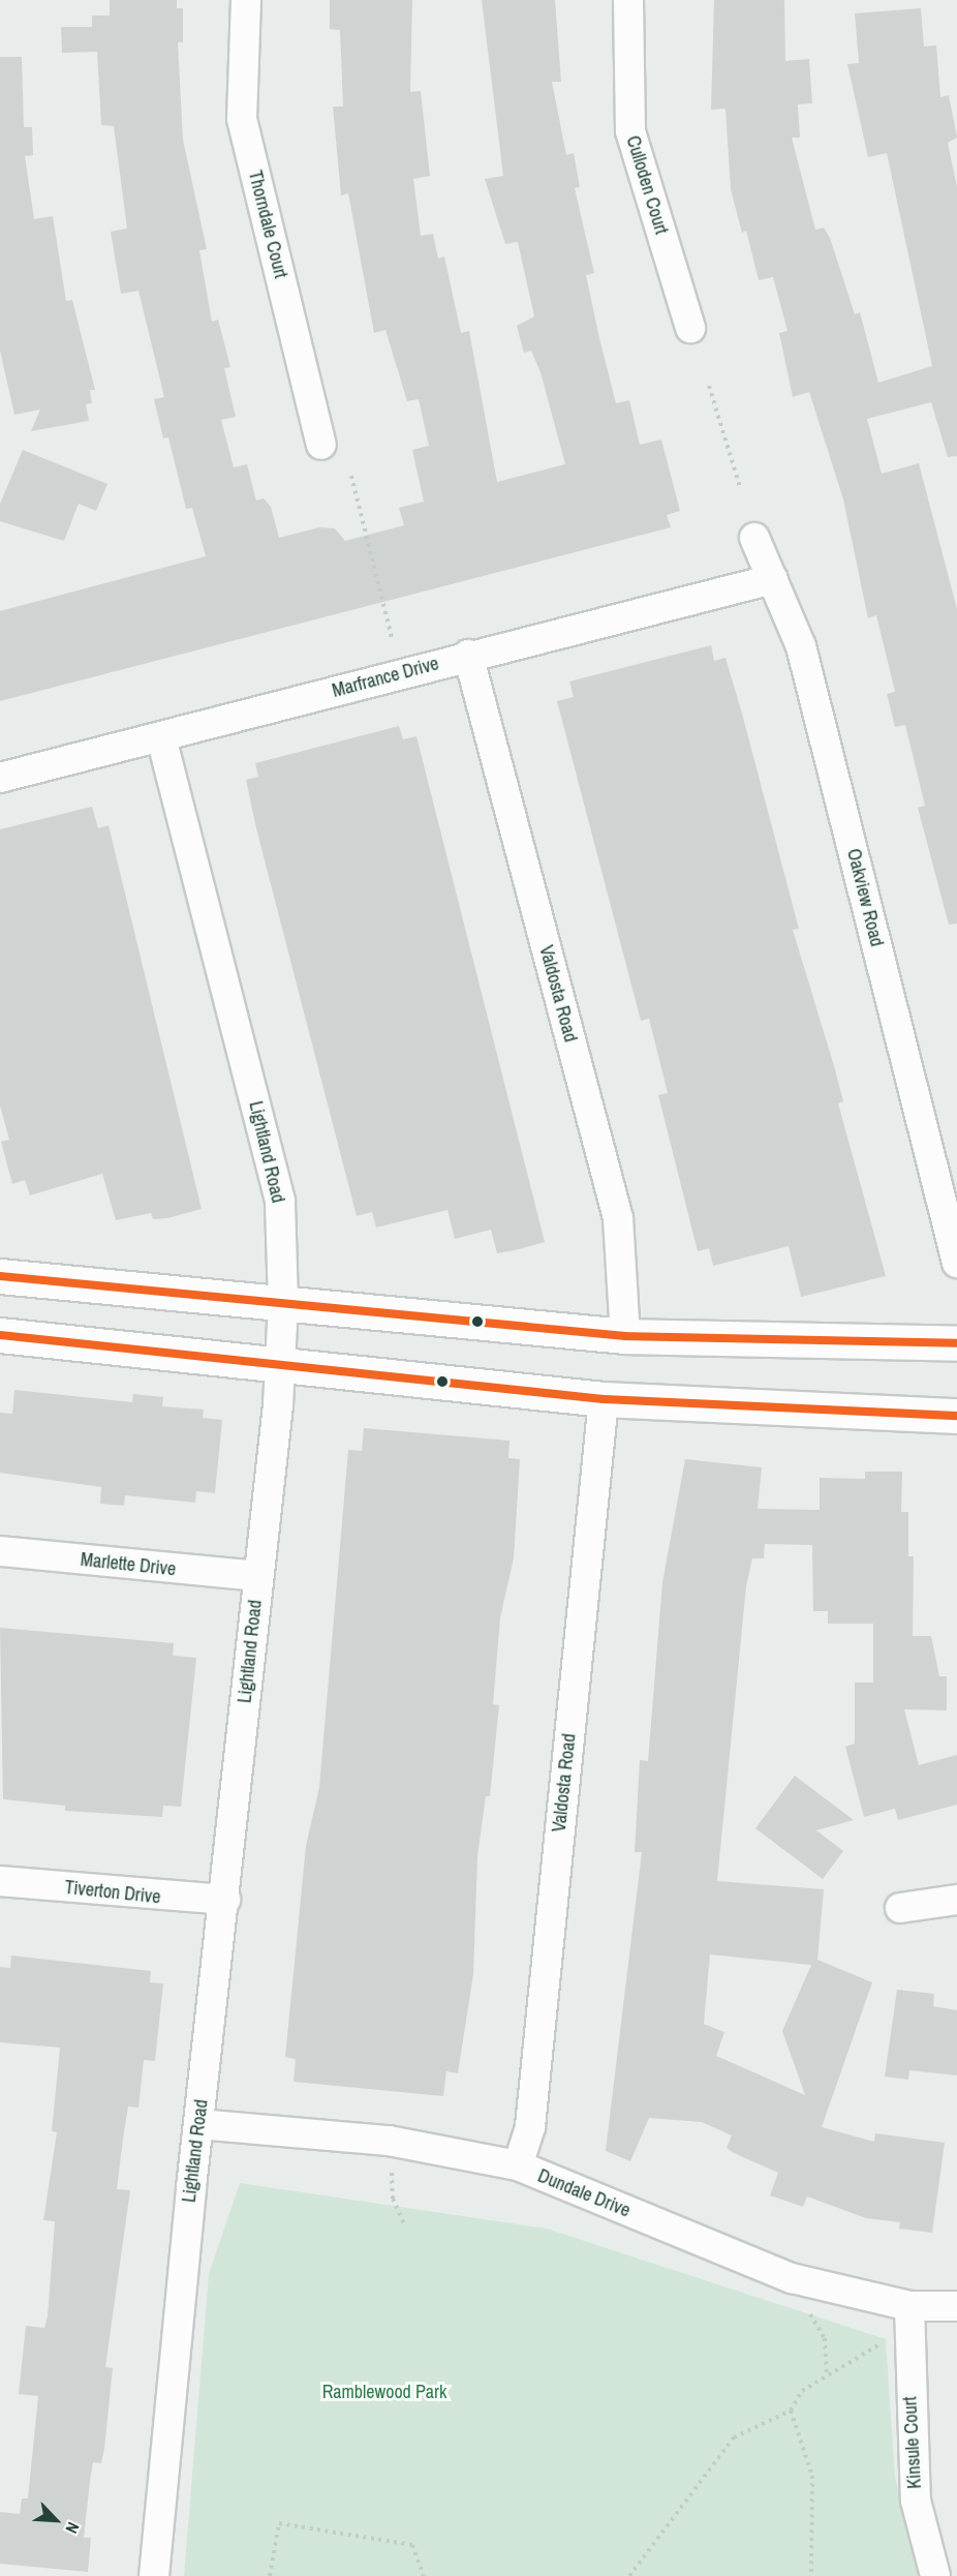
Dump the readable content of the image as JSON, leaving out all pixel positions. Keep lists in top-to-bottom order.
{
  "streets": {
    "street": [
      "Culloden Court",
      "Thorndale Court",
      "Marfrance Drive",
      "Oakview Road",
      "Valdosta Road",
      "Lightland Road",
      "Marlette Drive",
      "Tiverton Drive",
      "Dundale Drive",
      "Kinsule Court"
    ]
  },
  "crossings": [
    ["Marfrance Drive", "Oakview Road"],
    ["Marfrance Drive", "Valdosta Road"],
    ["Marfrance Drive", "Lightland Road"],
    ["Valdosta Road", "Dundale Drive"],
    ["Lightland Road", "Marlette Drive"],
    ["Lightland Road", "Tiverton Drive"],
    ["Lightland Road", "Dundale Drive"],
    ["Dundale Drive", "Kinsule Court"]
  ],
  "parks": ["Ramblewood Park"],
  "north": "bottom right"
}
